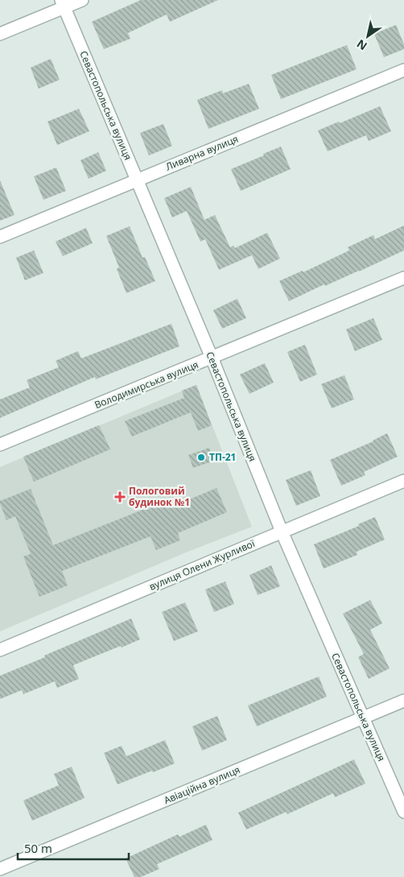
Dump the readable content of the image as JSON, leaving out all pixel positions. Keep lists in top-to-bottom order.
{
  "streets": {
    "street": [
      "Севастопольська вулиця",
      "Ливарна вулиця",
      "Володимирська вулиця",
      "вулиця Олени Журливої",
      "Авіаційна вулиця"
    ]
  },
  "crossings": [
    ["Севастопольська вулиця", "Ливарна вулиця"],
    ["Севастопольська вулиця", "Володимирська вулиця"],
    ["Севастопольська вулиця", "вулиця Олени Журливої"],
    ["Севастопольська вулиця", "Авіаційна вулиця"]
  ],
  "places": {
    "other": ["ТП-21"],
    "health": ["Пологовий будинок №1"]
  },
  "scale_bar": "50 m",
  "north": "bottom left"
}
